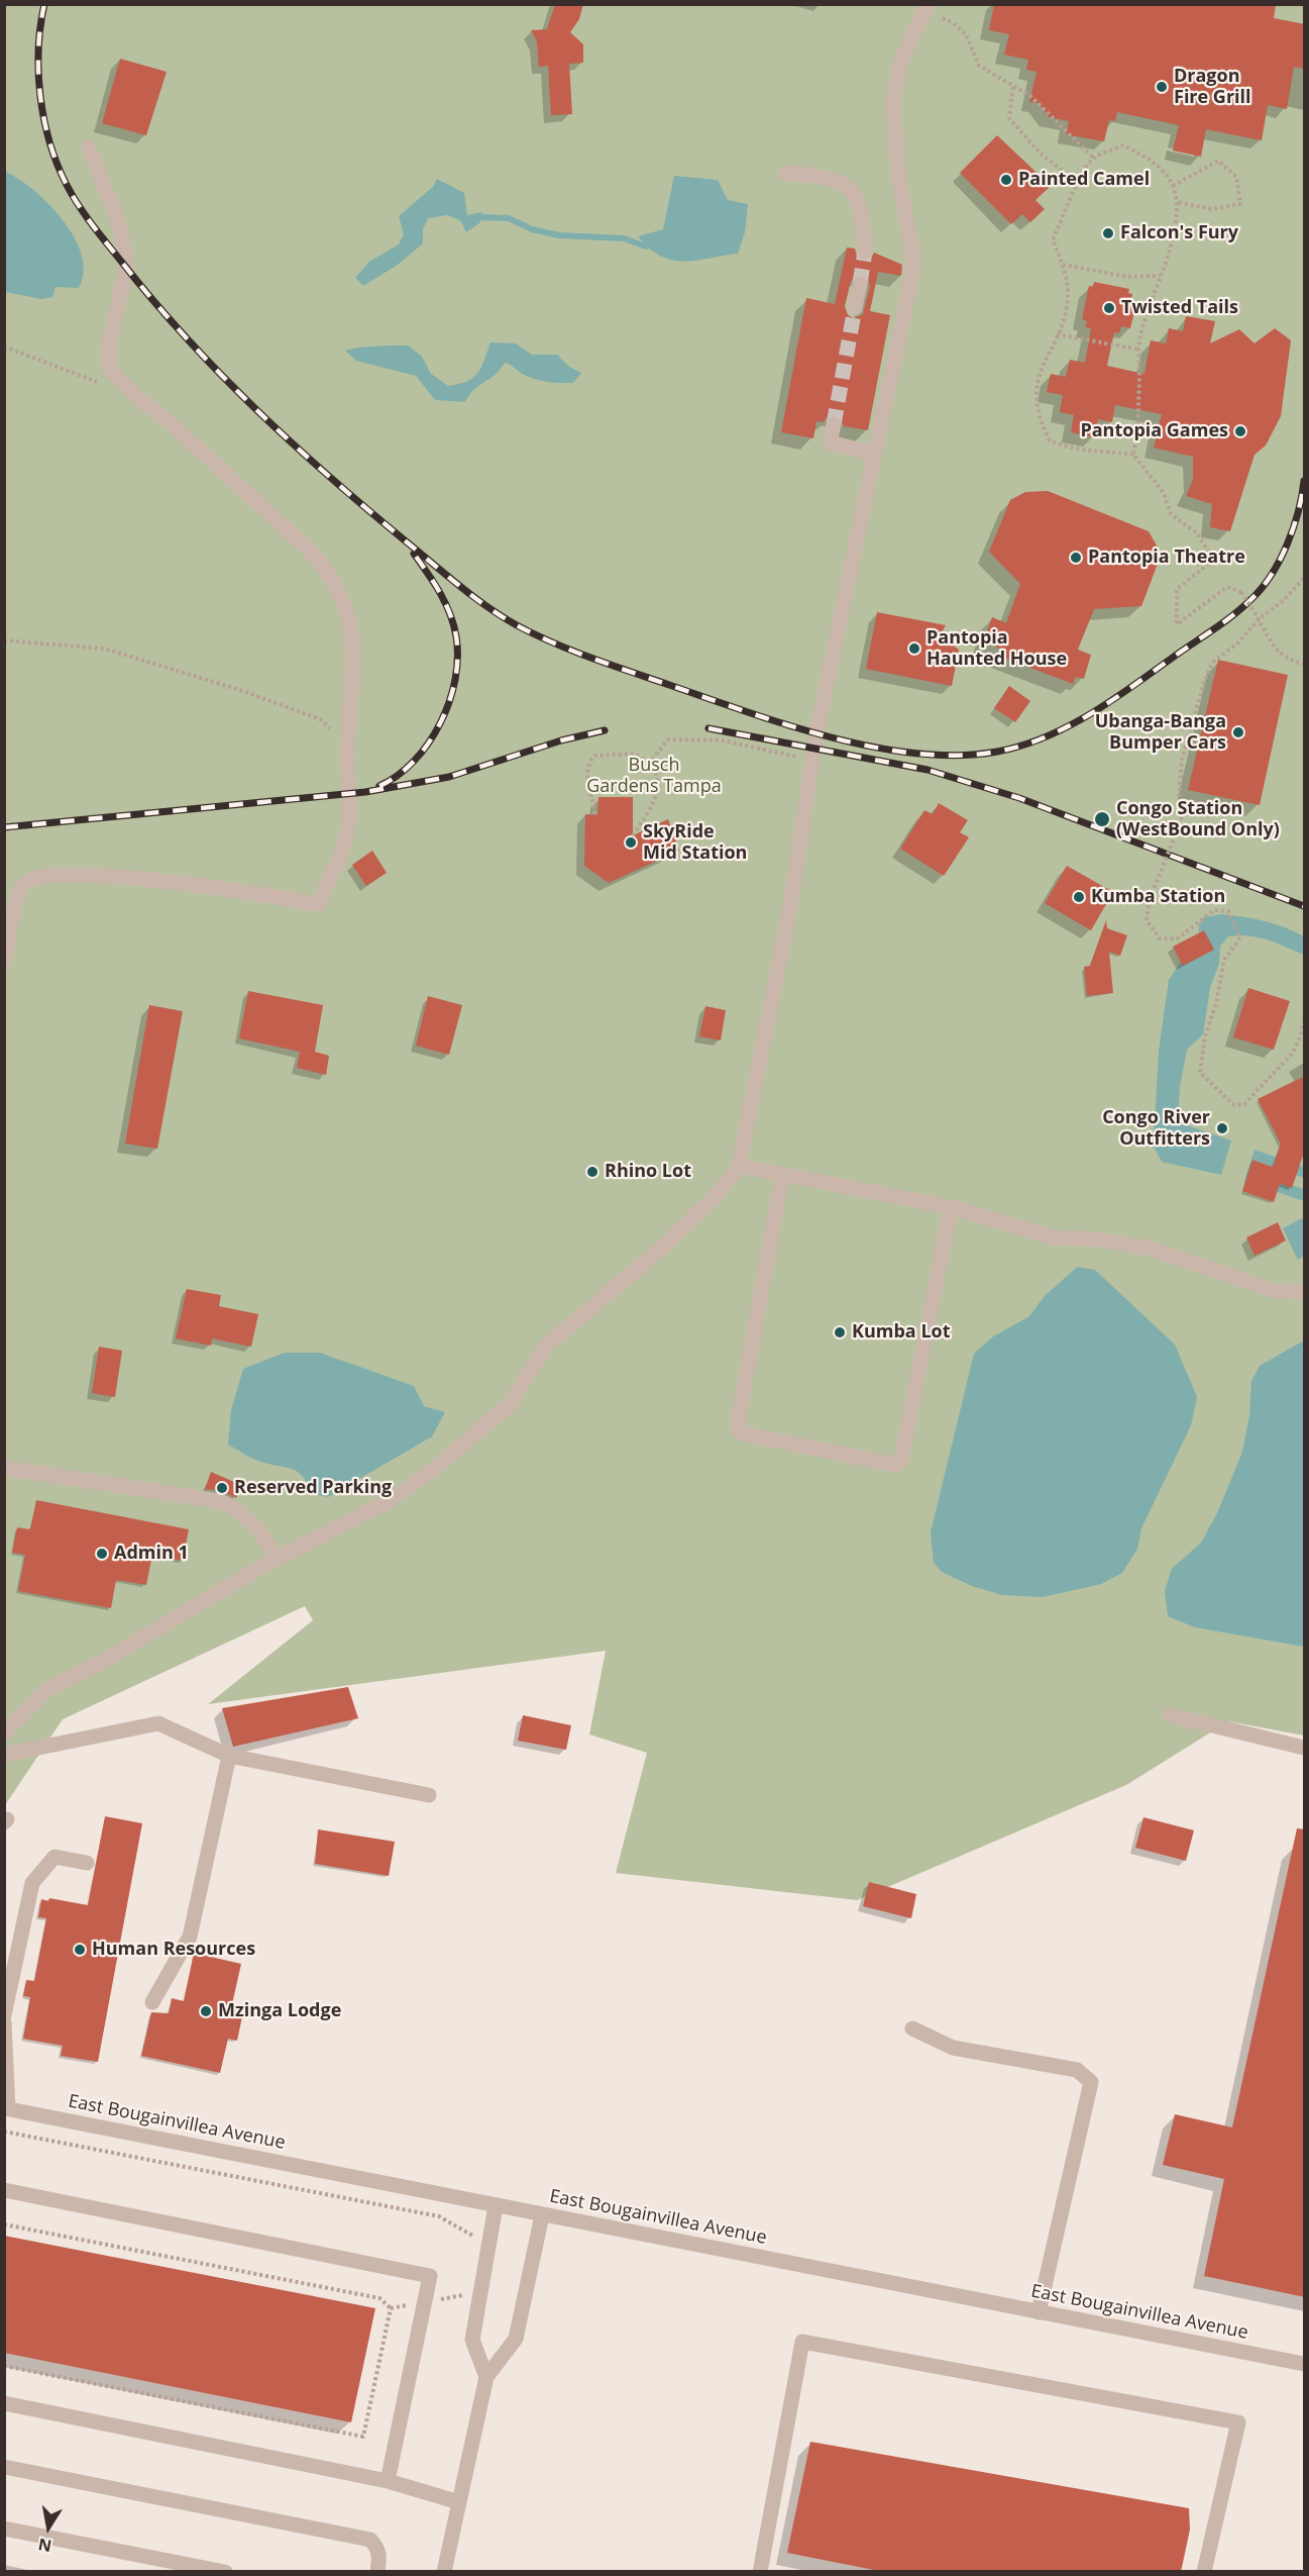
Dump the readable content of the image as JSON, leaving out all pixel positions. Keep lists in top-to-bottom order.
{
  "streets": {
    "street": ["East Bougainvillea Avenue"]
  },
  "parks": ["Busch Gardens Tampa"],
  "places": [
    "Dragon Fire Grill",
    "Painted Camel",
    "Falcon's Fury",
    "Twisted Tails",
    "Pantopia Games",
    "Pantopia Theatre",
    "Pantopia Haunted House",
    "Ubanga-Banga Bumper Cars",
    "Congo Station (WestBound Only)",
    "SkyRide Mid Station",
    "Kumba Station",
    "Congo River Outfitters",
    "Rhino Lot",
    "Kumba Lot",
    "Reserved Parking",
    "Admin 1",
    "Human Resources",
    "Mzinga Lodge"
  ],
  "north": "bottom"
}
